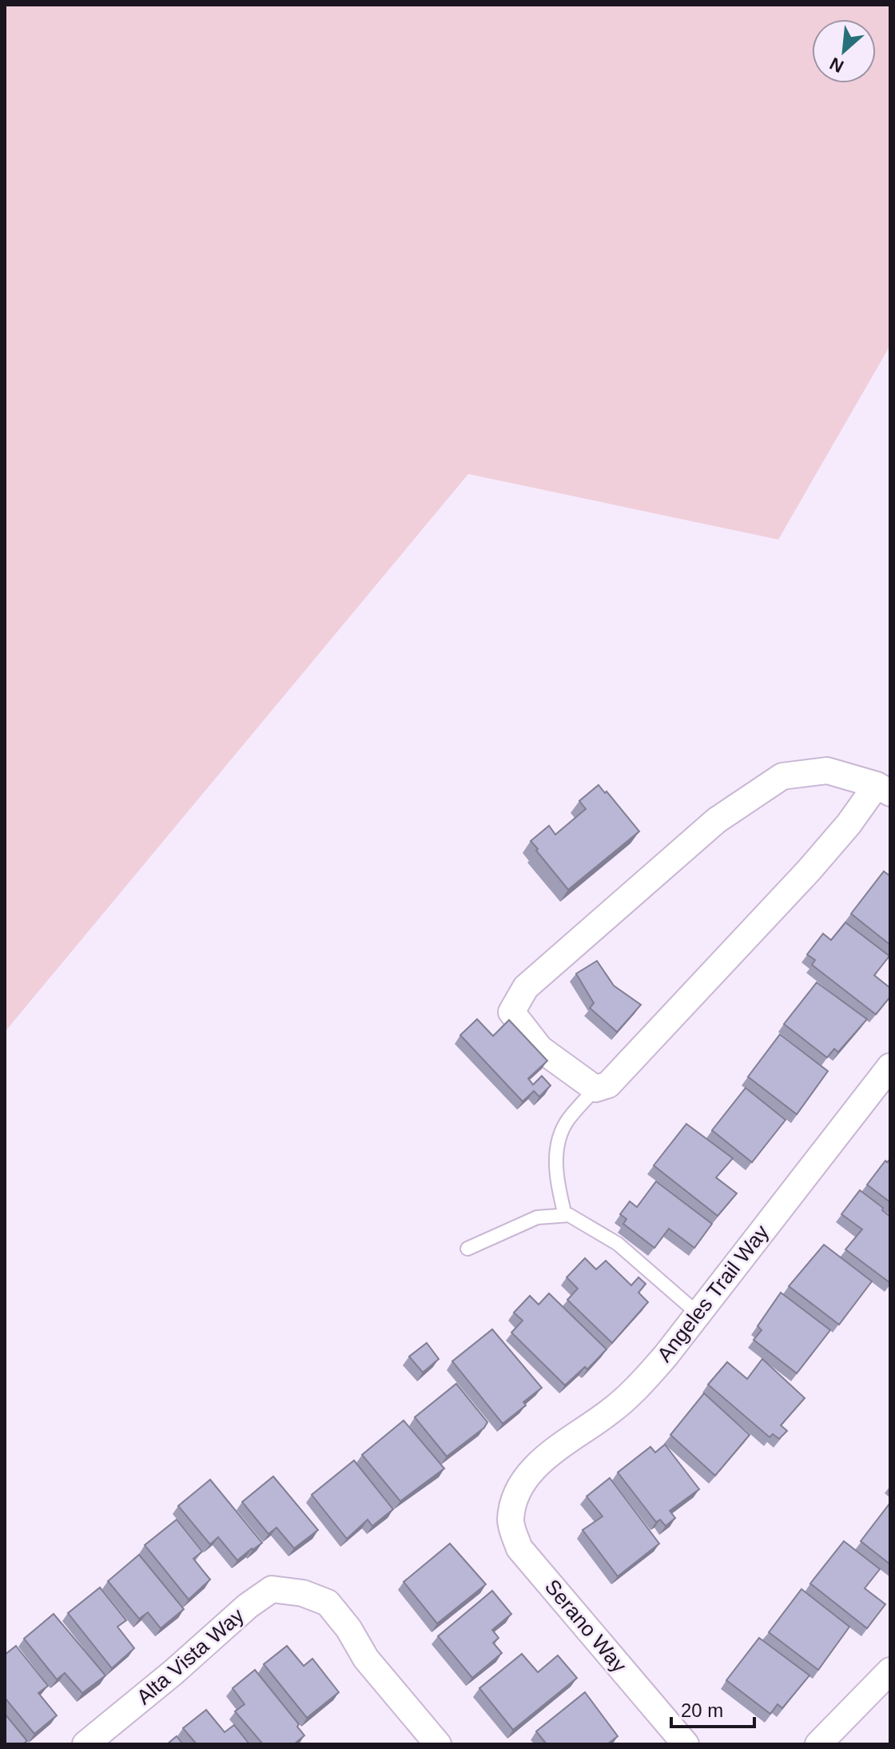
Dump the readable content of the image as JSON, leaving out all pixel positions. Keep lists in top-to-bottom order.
{
  "streets": {
    "street": ["Angeles Trail Way", "Serano Way", "Alta Vista Way"]
  },
  "crossings": [
    ["Angeles Trail Way", "Serano Way"]
  ],
  "scale_bar": "20 m",
  "north": "bottom left"
}
